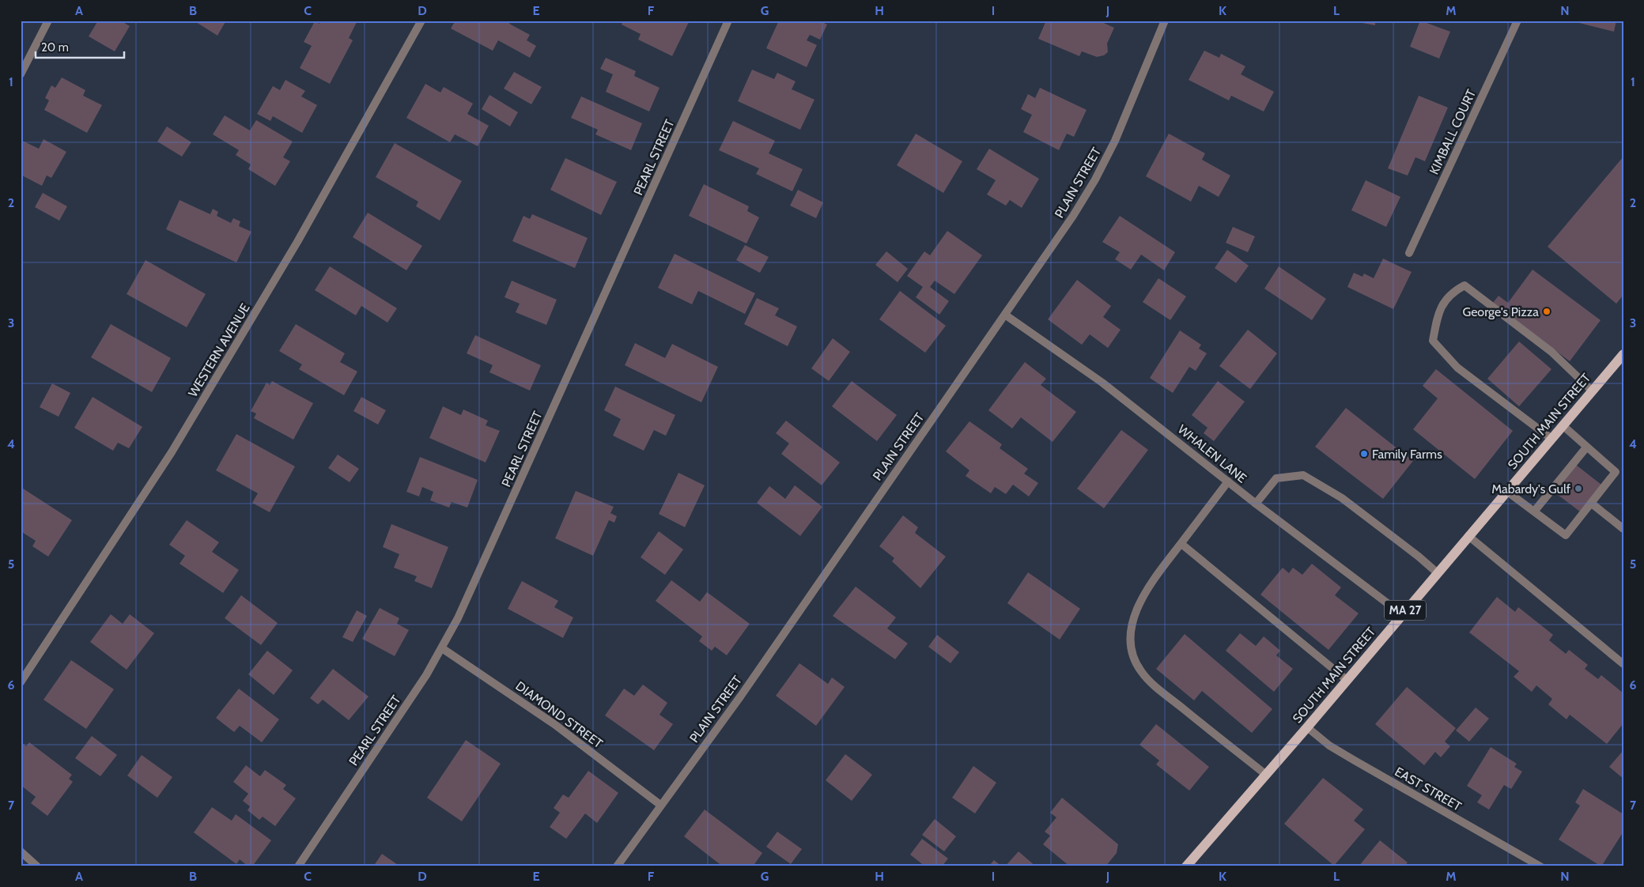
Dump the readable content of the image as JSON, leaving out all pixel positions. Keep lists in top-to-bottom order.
{
  "streets": {
    "main road": ["SOUTH MAIN STREET", "MA 27"],
    "street": [
      "KIMBALL COURT",
      "PEARL STREET",
      "PLAIN STREET",
      "WESTERN AVENUE",
      "WHALEN LANE",
      "DIAMOND STREET",
      "EAST STREET"
    ]
  },
  "crossings": [
    ["PEARL STREET", "DIAMOND STREET"],
    ["PLAIN STREET", "WHALEN LANE"],
    ["PLAIN STREET", "DIAMOND STREET"],
    ["SOUTH MAIN STREET", "WHALEN LANE"],
    ["SOUTH MAIN STREET", "EAST STREET"]
  ],
  "places": ["George's Pizza", "Family Farms", "Mabardy's Gulf"],
  "scale_bar": "20 m",
  "grid": {
    "columns": [
      "A",
      "B",
      "C",
      "D",
      "E",
      "F",
      "G",
      "H",
      "I",
      "J",
      "K",
      "L",
      "M",
      "N"
    ],
    "rows": [
      "1",
      "2",
      "3",
      "4",
      "5",
      "6",
      "7"
    ]
  }
}
